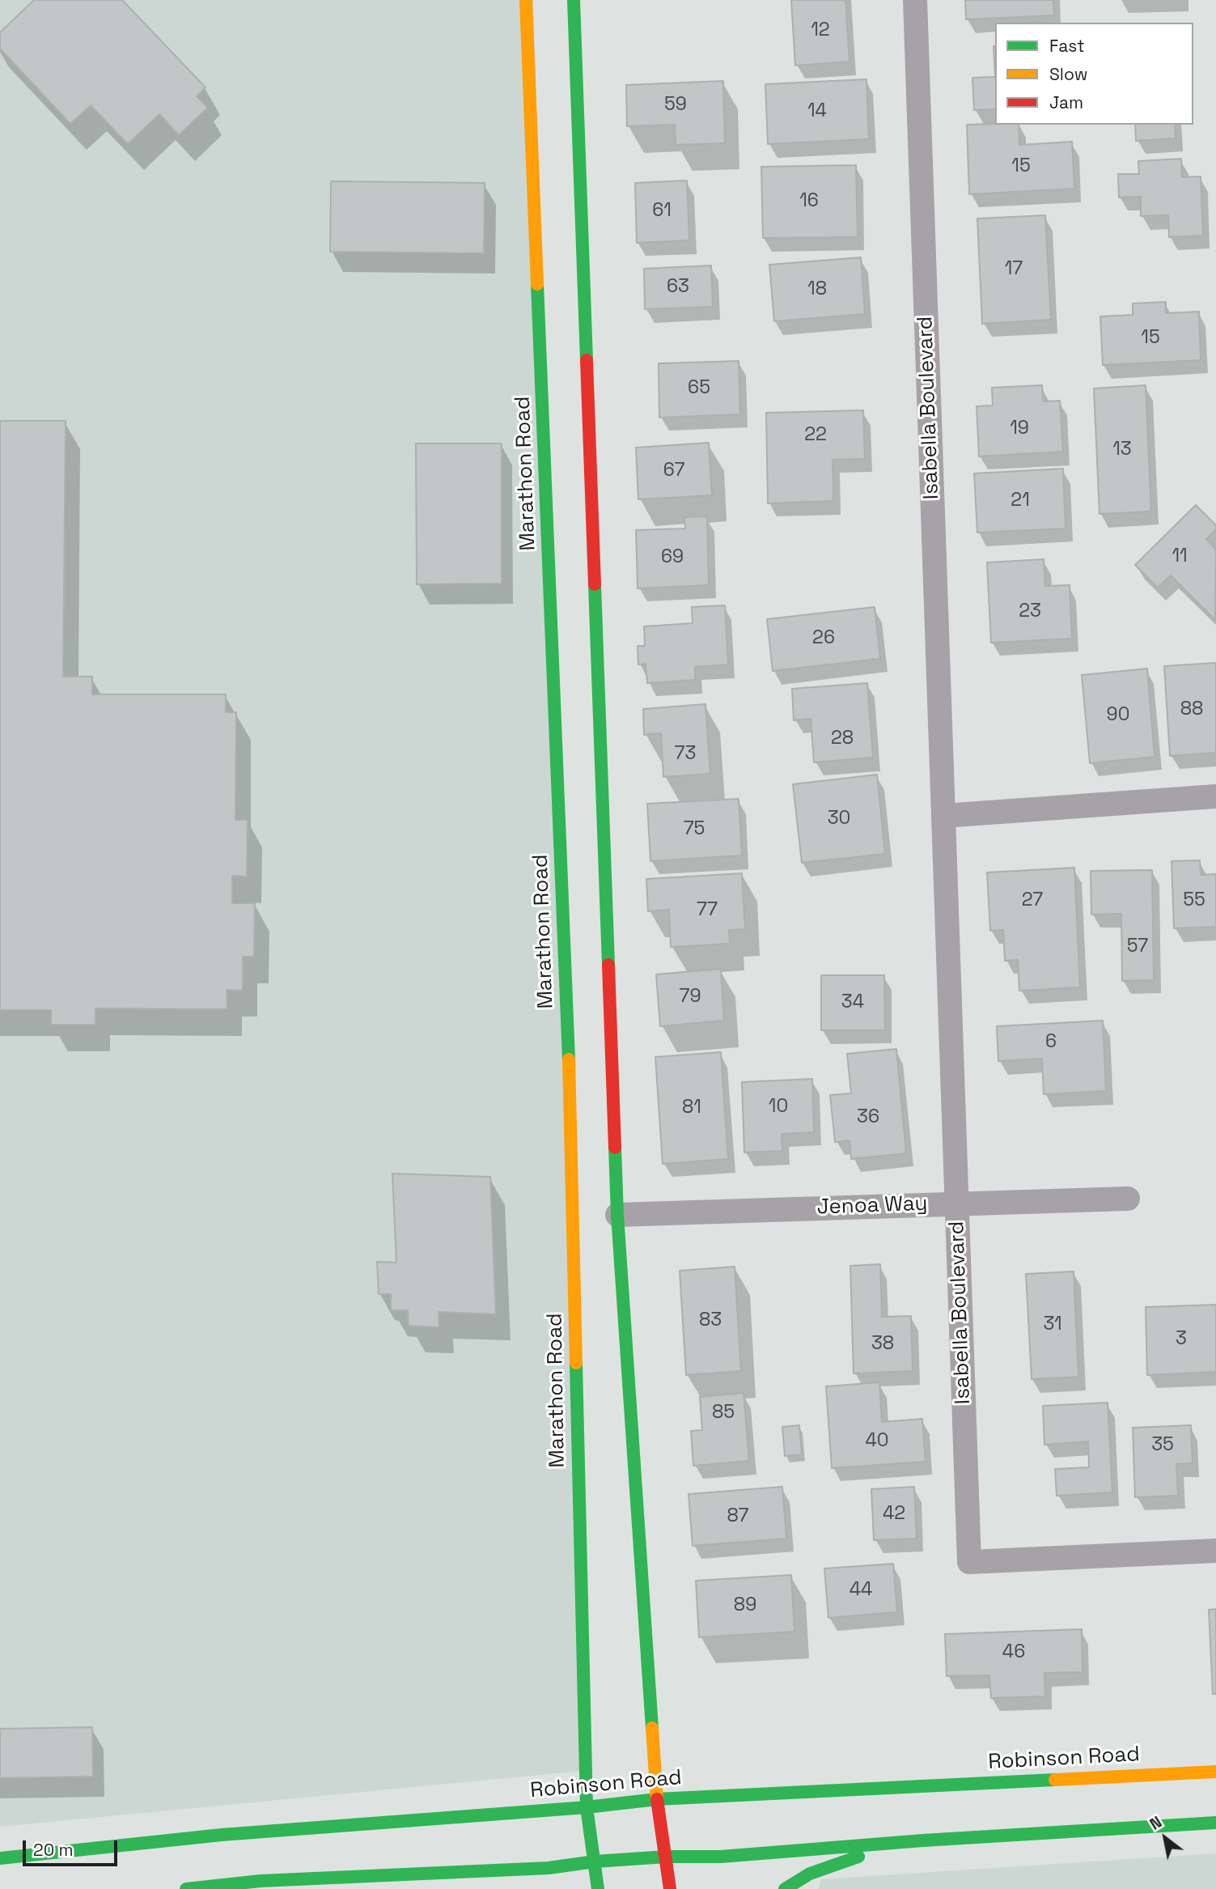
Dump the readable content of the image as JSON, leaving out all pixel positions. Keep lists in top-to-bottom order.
{
  "streets": {
    "main road": ["Marathon Road", "Robinson Road"],
    "street": ["Isabella Boulevard", "Jenoa Way"]
  },
  "crossings": [
    ["Isabella Boulevard", "Jenoa Way"],
    ["Marathon Road", "Robinson Road"]
  ],
  "house_numbers": [
    "12",
    "59",
    "14",
    "15",
    "16",
    "61",
    "17",
    "63",
    "18",
    "15",
    "65",
    "19",
    "22",
    "13",
    "67",
    "21",
    "11",
    "69",
    "23",
    "26",
    "88",
    "90",
    "28",
    "73",
    "30",
    "75",
    "27",
    "55",
    "77",
    "57",
    "79",
    "34",
    "6",
    "10",
    "81",
    "36",
    "83",
    "31",
    "3",
    "38",
    "85",
    "40",
    "35",
    "42",
    "87",
    "44",
    "89",
    "46"
  ],
  "legend": ["Fast", "Slow", "Jam"],
  "scale_bar": "20 m",
  "north": "top left"
}
